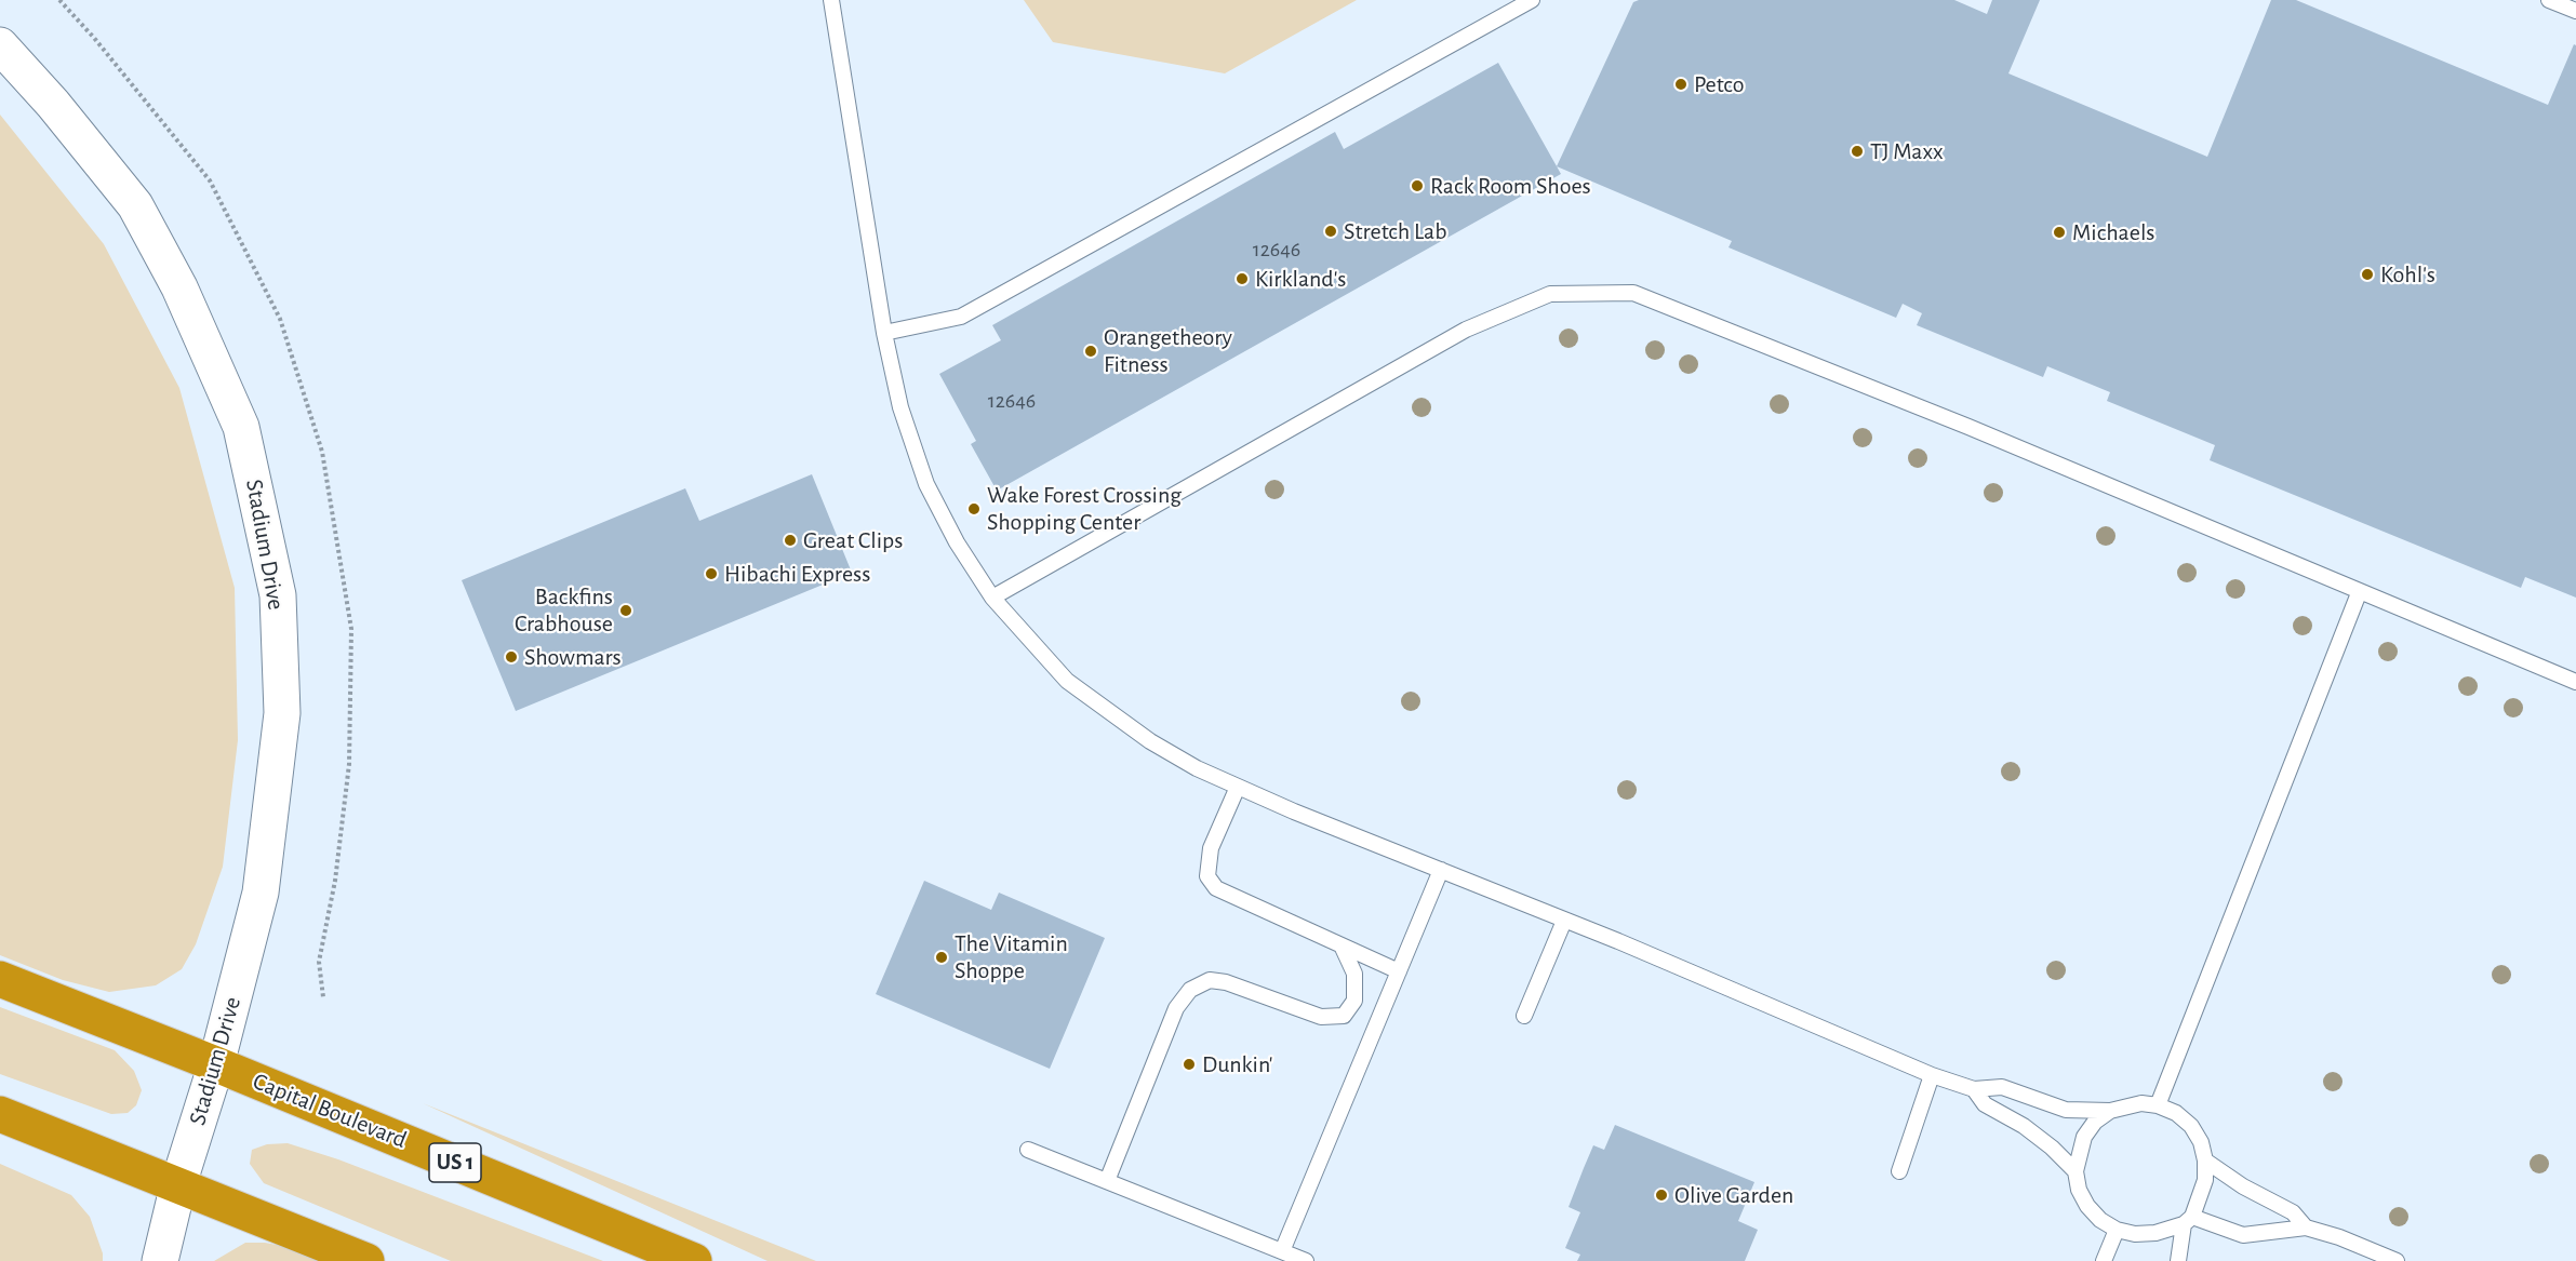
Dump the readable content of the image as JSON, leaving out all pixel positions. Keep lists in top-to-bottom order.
{
  "streets": {
    "highway": ["Capital Boulevard", "US 1"],
    "street": ["Stadium Drive"]
  },
  "crossings": [
    ["Stadium Drive", "Capital Boulevard"]
  ],
  "places": [
    "Petco",
    "TJ Maxx",
    "Rack Room Shoes",
    "Stretch Lab",
    "Michaels",
    "Kohl's",
    "Kirkland's",
    "Orangetheory Fitness",
    "Wake Forest Crossing Shopping Center",
    "Great Clips",
    "Hibachi Express",
    "Backfins Crabhouse",
    "Showmars",
    "The Vitamin Shoppe",
    "Dunkin'",
    "Olive Garden"
  ],
  "house_numbers": ["12646", "12646"]
}
